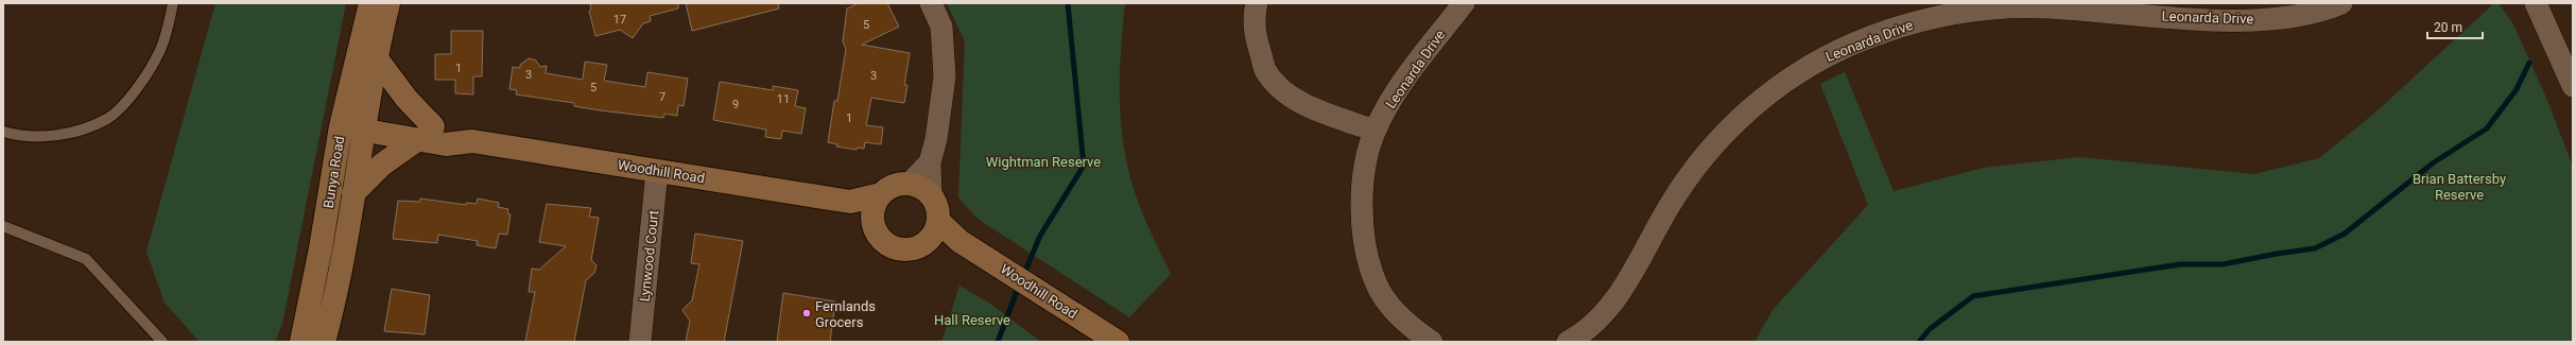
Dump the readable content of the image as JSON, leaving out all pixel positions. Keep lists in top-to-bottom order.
{
  "streets": {
    "street": [
      "Leonarda Drive",
      "Woodhill Road",
      "Bunya Road",
      "Lynwood Court"
    ]
  },
  "crossings": [
    ["Woodhill Road", "Bunya Road"],
    ["Woodhill Road", "Lynwood Court"]
  ],
  "parks": ["Wightman Reserve", "Brian Battersby Reserve", "Hall Reserve"],
  "places": ["Fernlands Grocers"],
  "house_numbers": [
    "17",
    "5",
    "1",
    "3",
    "3",
    "5",
    "7",
    "11",
    "9",
    "1"
  ],
  "scale_bar": "20 m"
}
